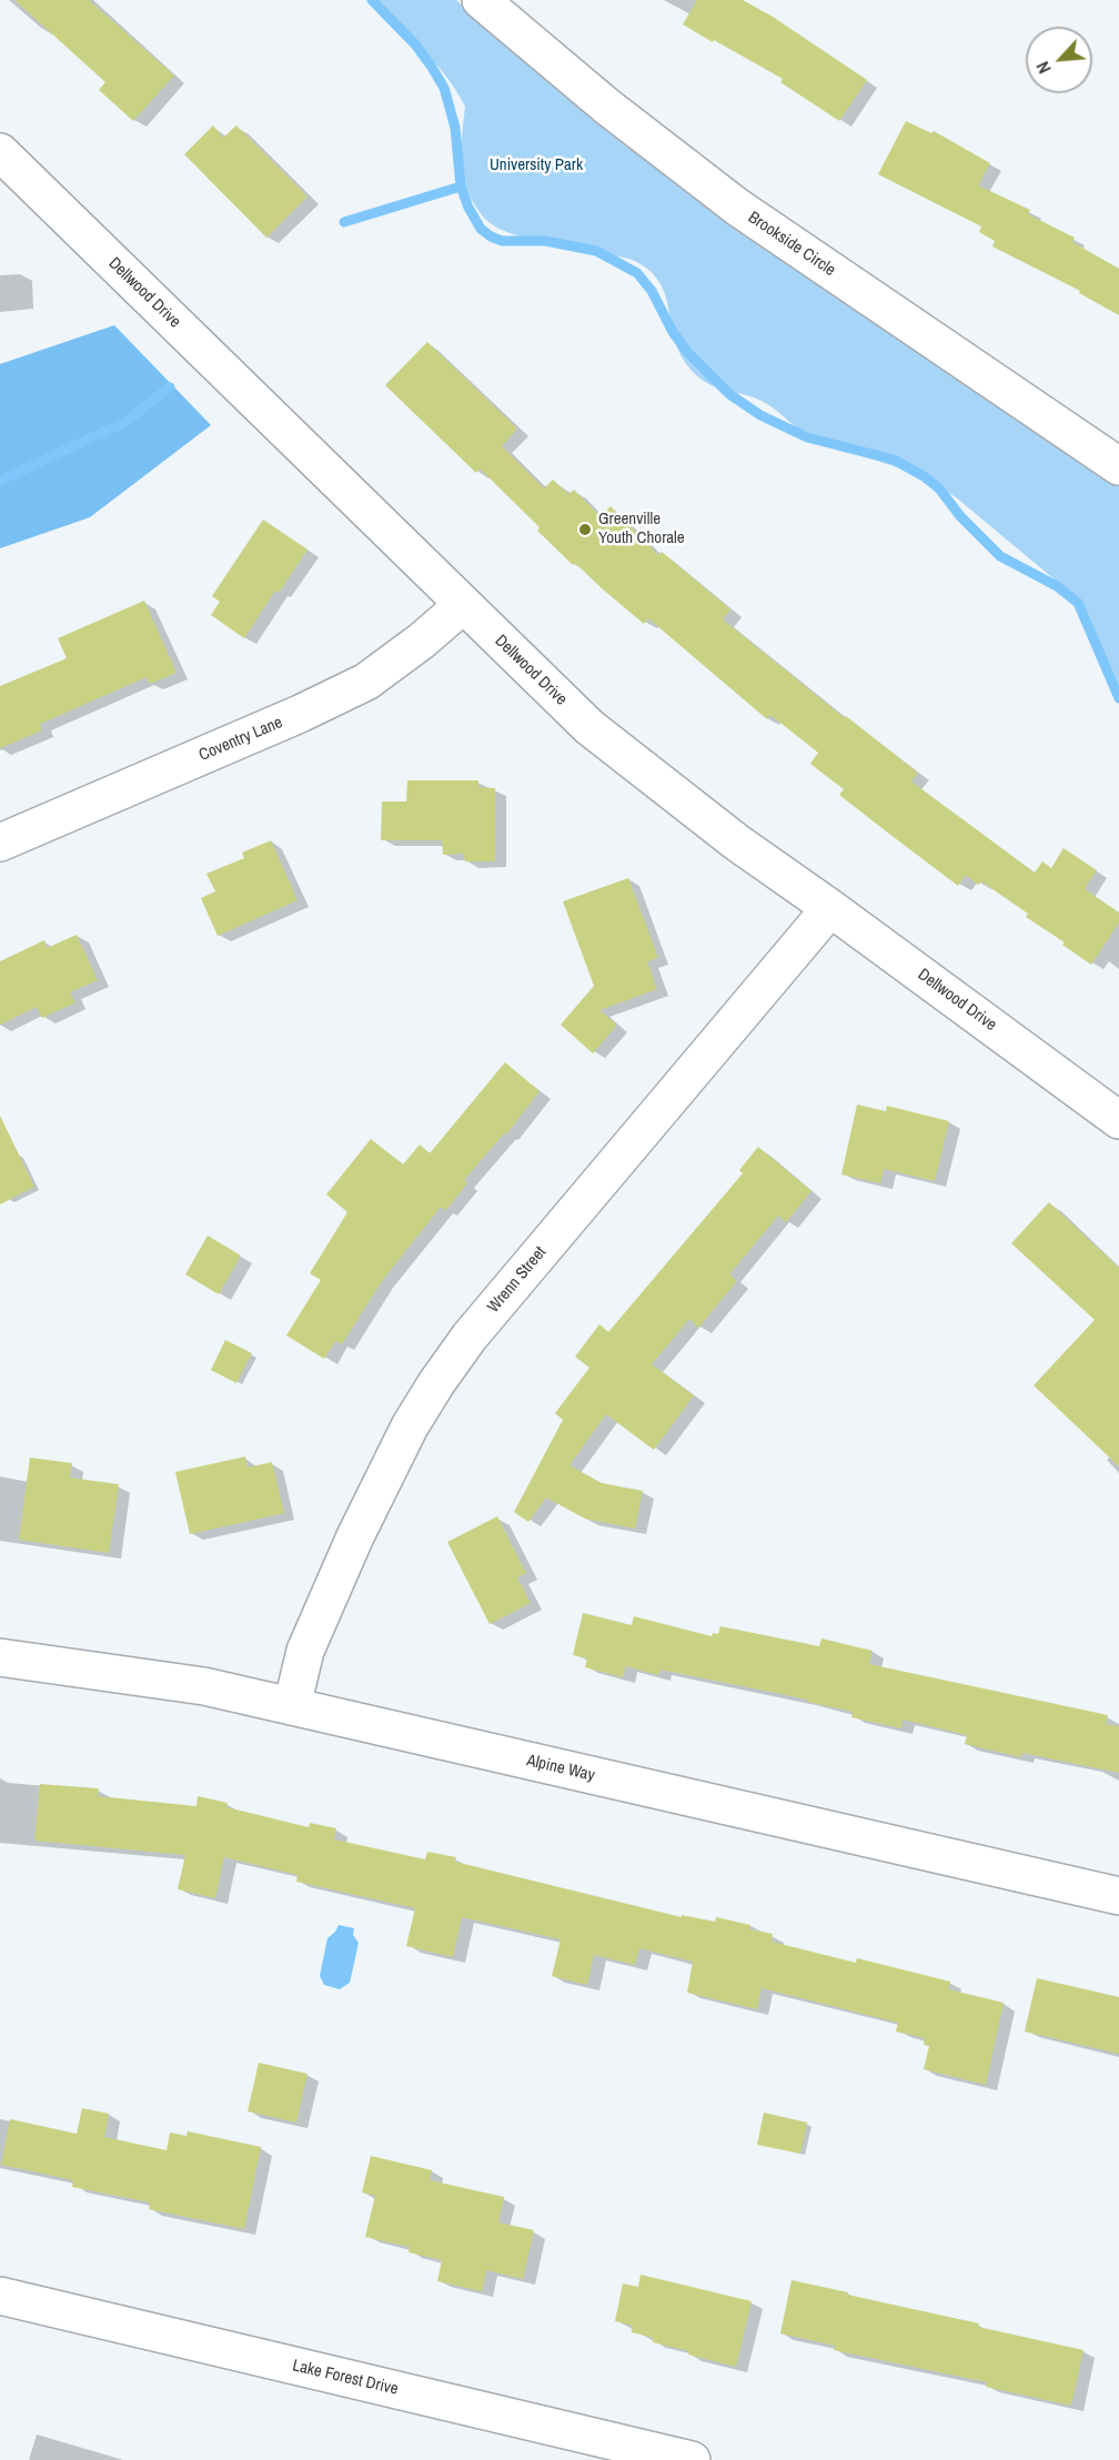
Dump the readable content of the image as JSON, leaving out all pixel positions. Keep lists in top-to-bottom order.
{
  "streets": {
    "street": [
      "Brookside Circle",
      "Dellwood Drive",
      "Coventry Lane",
      "Wrenn Street",
      "Alpine Way",
      "Lake Forest Drive"
    ]
  },
  "crossings": [
    ["Dellwood Drive", "Coventry Lane"],
    ["Dellwood Drive", "Wrenn Street"],
    ["Wrenn Street", "Alpine Way"]
  ],
  "parks": ["University Park"],
  "places": ["Greenville Youth Chorale"],
  "north": "bottom left"
}
